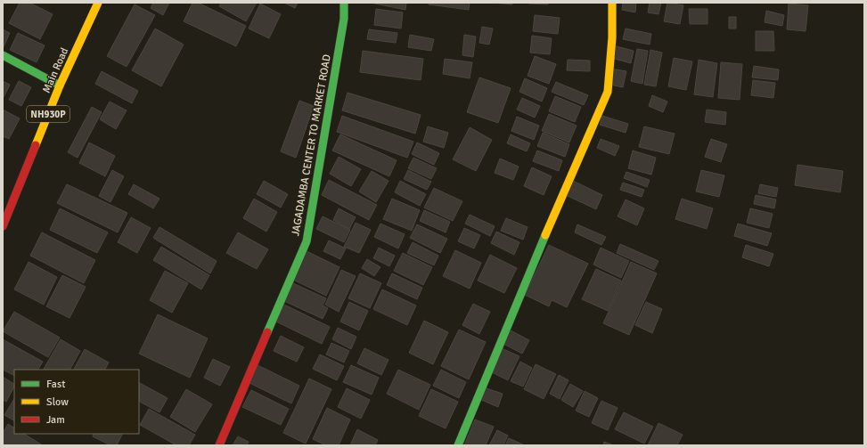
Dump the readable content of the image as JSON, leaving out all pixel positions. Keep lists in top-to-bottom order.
{
  "streets": {
    "main road": ["Main Road", "NH930P", "JAGADAMBA CENTER TO MARKET ROAD"]
  },
  "legend": ["Fast", "Slow", "Jam"]
}
